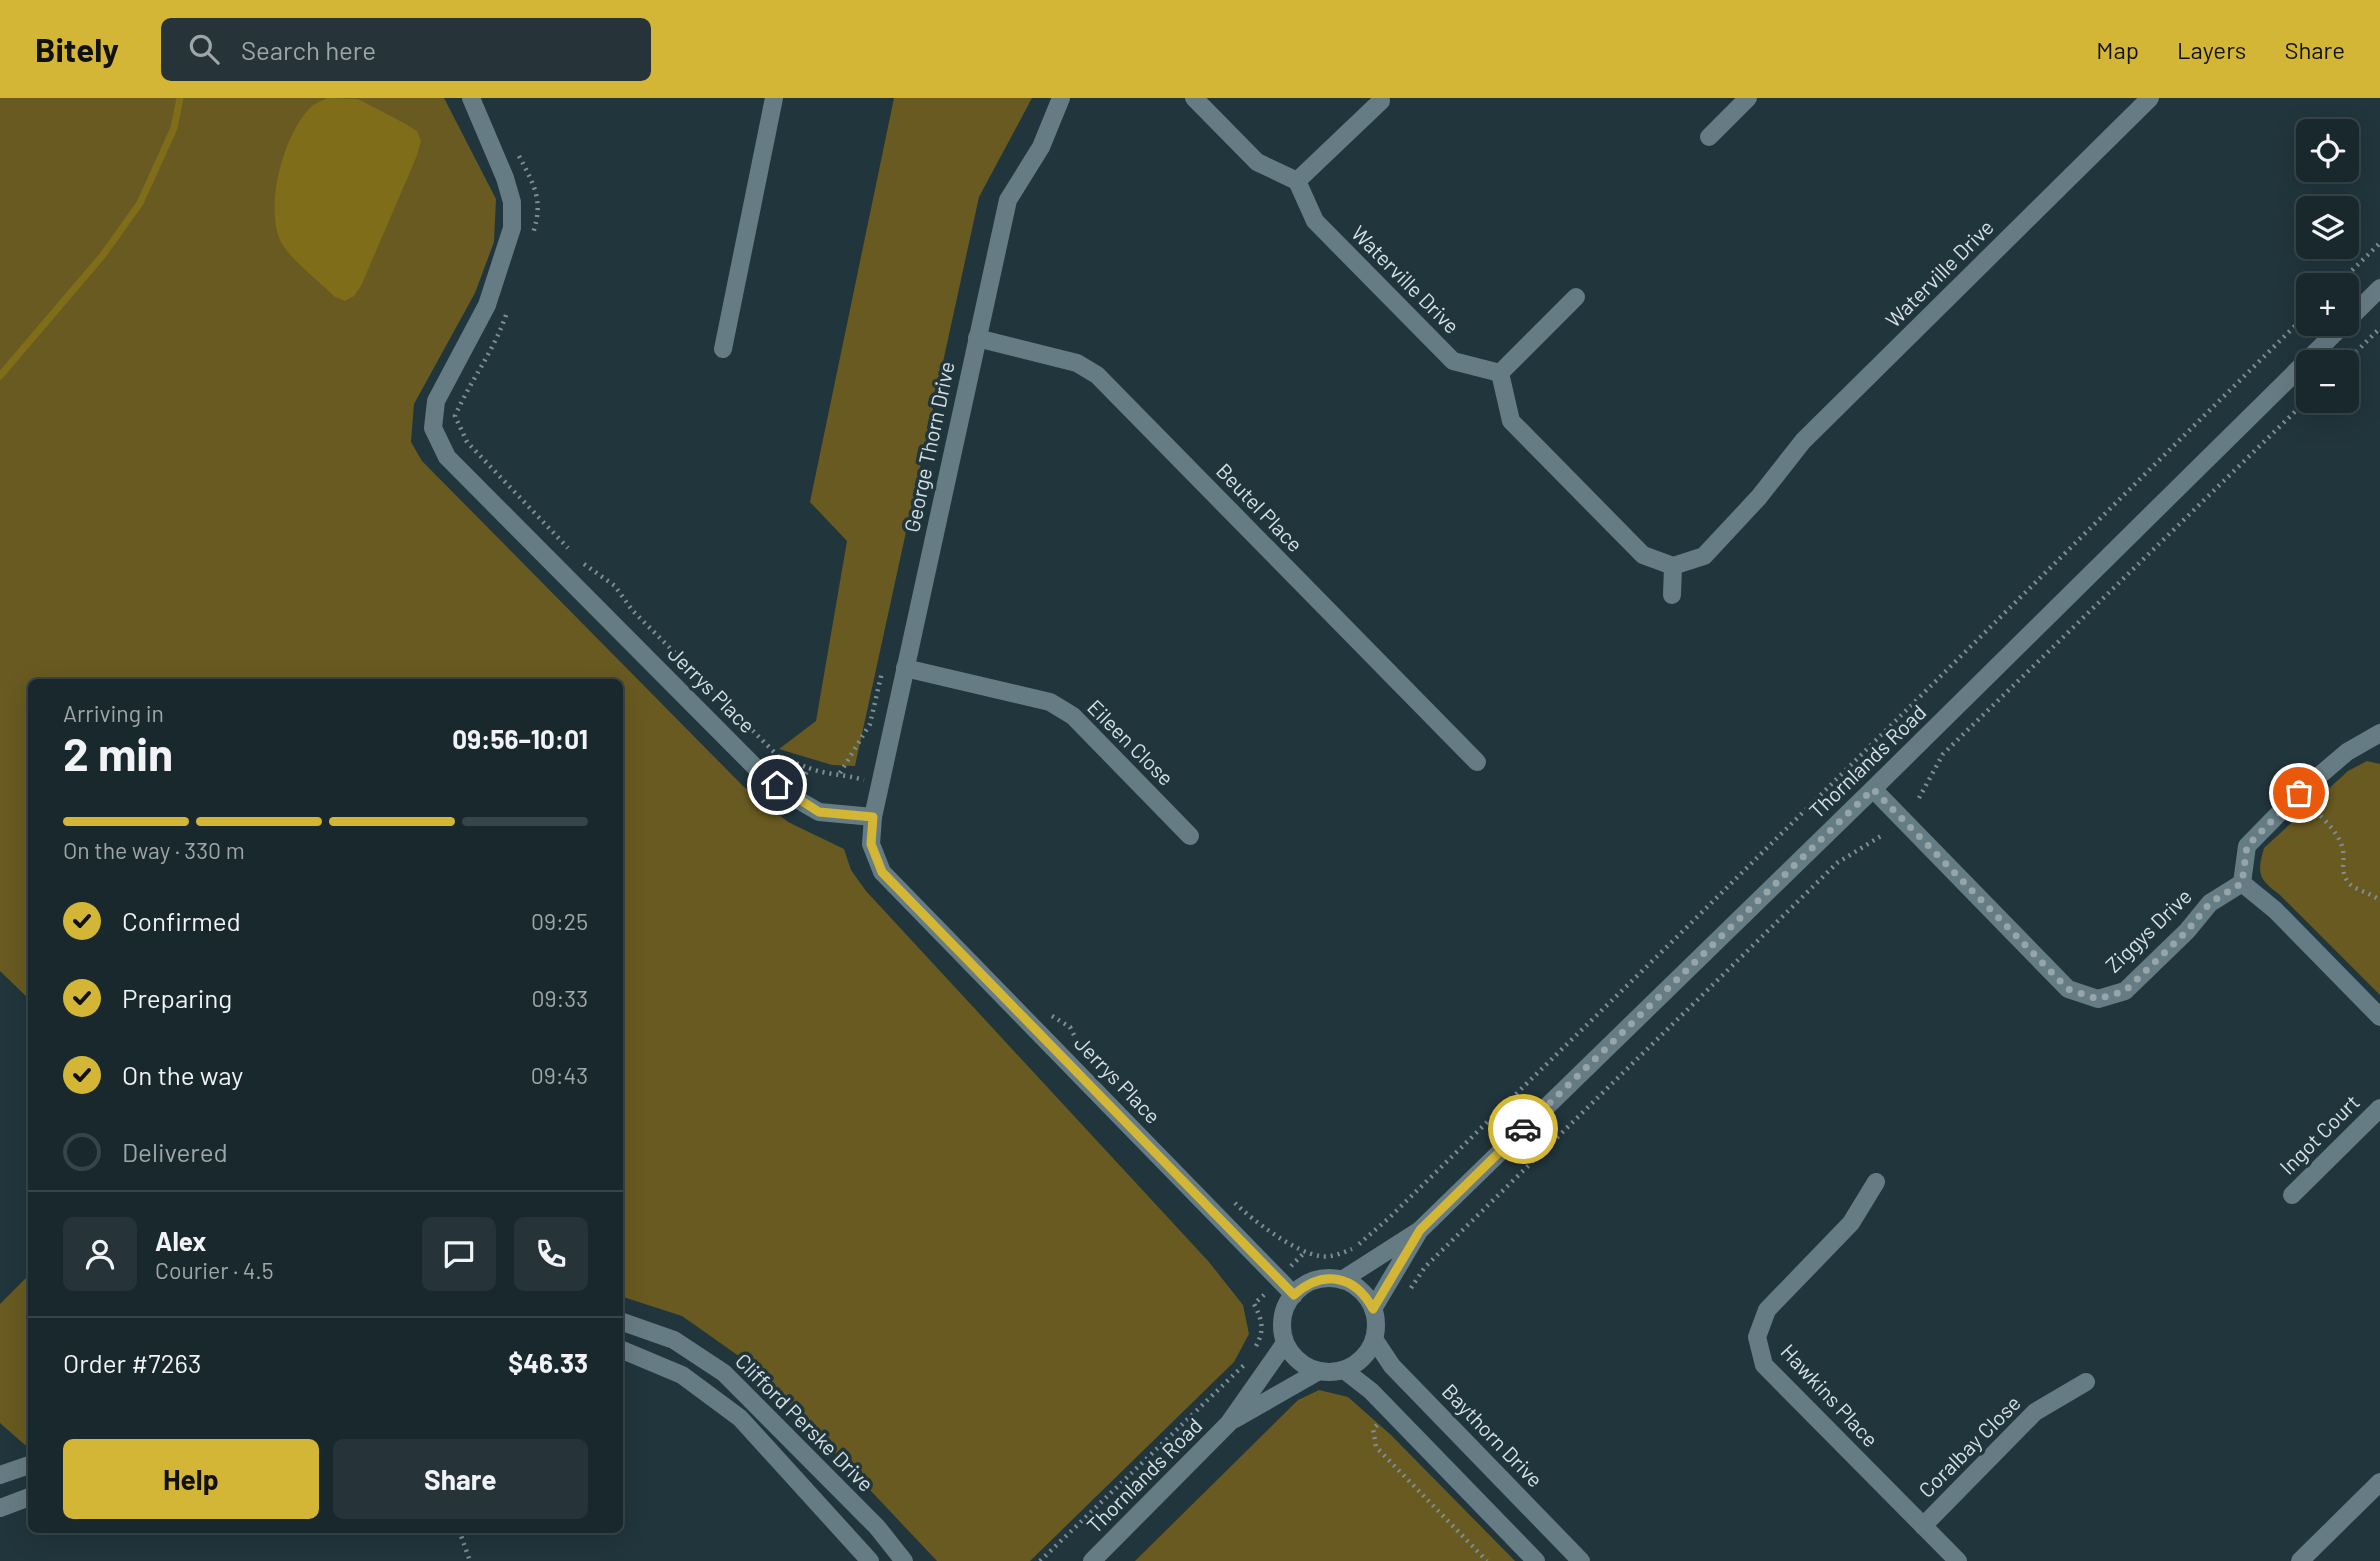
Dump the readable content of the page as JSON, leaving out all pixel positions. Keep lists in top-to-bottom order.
{
  "streets": {
    "street": [
      "Waterville Drive",
      "George Thorn Drive",
      "Beutel Place",
      "Jerrys Place",
      "Eileen Close",
      "Thornlands Road",
      "Ziggys Drive",
      "Ingot Court",
      "Hawkins Place",
      "Clifford Perske Drive",
      "Baythorn Drive",
      "Coralbay Close"
    ]
  },
  "crossings": [
    ["George Thorn Drive", "Beutel Place"],
    ["George Thorn Drive", "Jerrys Place"],
    ["George Thorn Drive", "Eileen Close"],
    ["Jerrys Place", "Thornlands Road"],
    ["Jerrys Place", "Baythorn Drive"],
    ["Thornlands Road", "Ziggys Drive"],
    ["Thornlands Road", "Baythorn Drive"],
    ["Hawkins Place", "Coralbay Close"]
  ],
  "page": {
    "header": "Bitely",
    "search": "Search here",
    "nav": ["Map", "Layers", "Share"],
    "map_buttons": ["+", "−"],
    "heading": ["2 min", "Arriving in", "09:56–10:01"],
    "panel": [
      "Alex",
      "Courier · 4.5",
      "Order #7263",
      "$46.33"
    ],
    "bar": "On the way · 330 m",
    "list": [
      ["Confirmed", "09:25"],
      ["Preparing", "09:33"],
      ["On the way", "09:43"],
      "Delivered"
    ],
    "buttons": ["Help", "Share"]
  }
}
